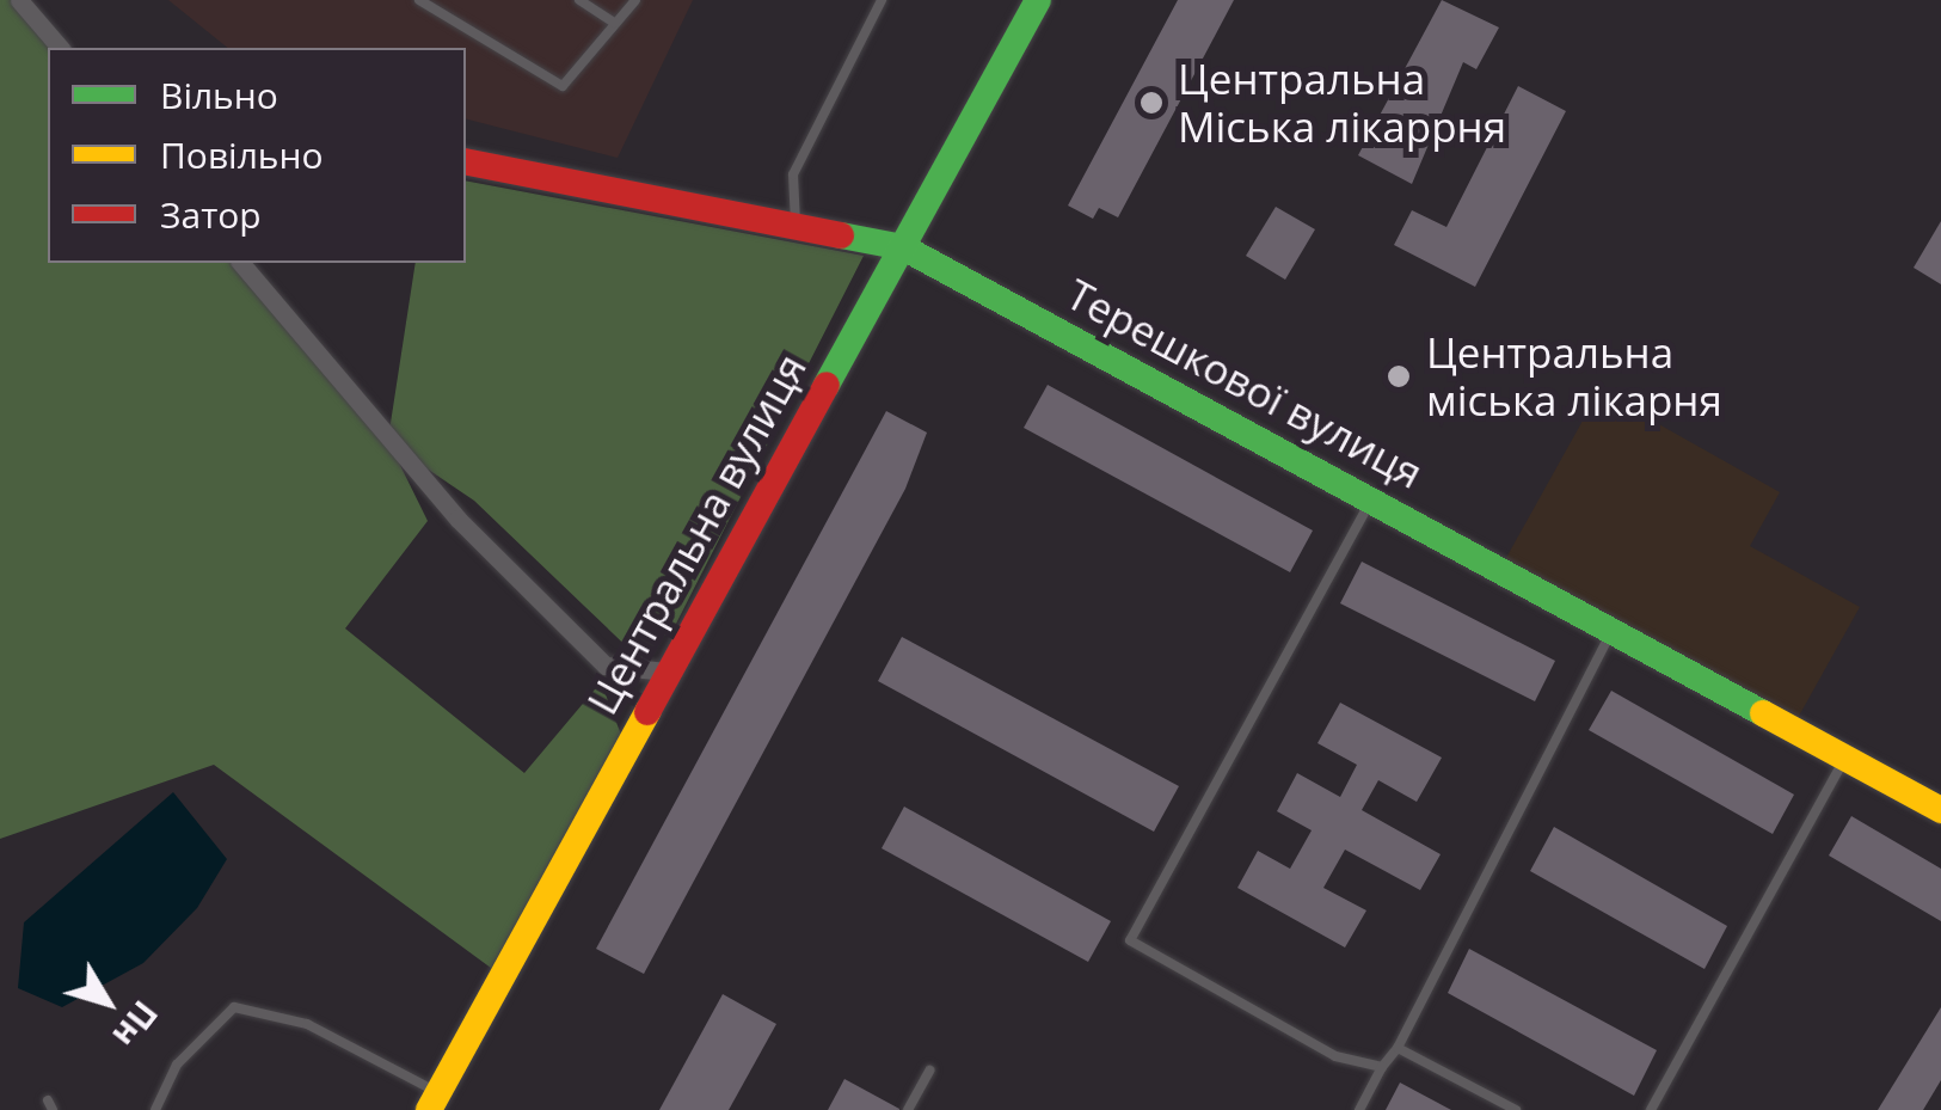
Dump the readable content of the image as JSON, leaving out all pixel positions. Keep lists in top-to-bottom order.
{
  "streets": {
    "street": ["Терешкової вулиця", "Центральна вулиця"]
  },
  "crossings": [
    ["Терешкової вулиця", "Центральна вулиця"]
  ],
  "places": ["Центральна Міська лікаррня", "Центральна міська лікарня"],
  "legend": ["Вільно", "Повільно", "Затор"],
  "north": "bottom right"
}
